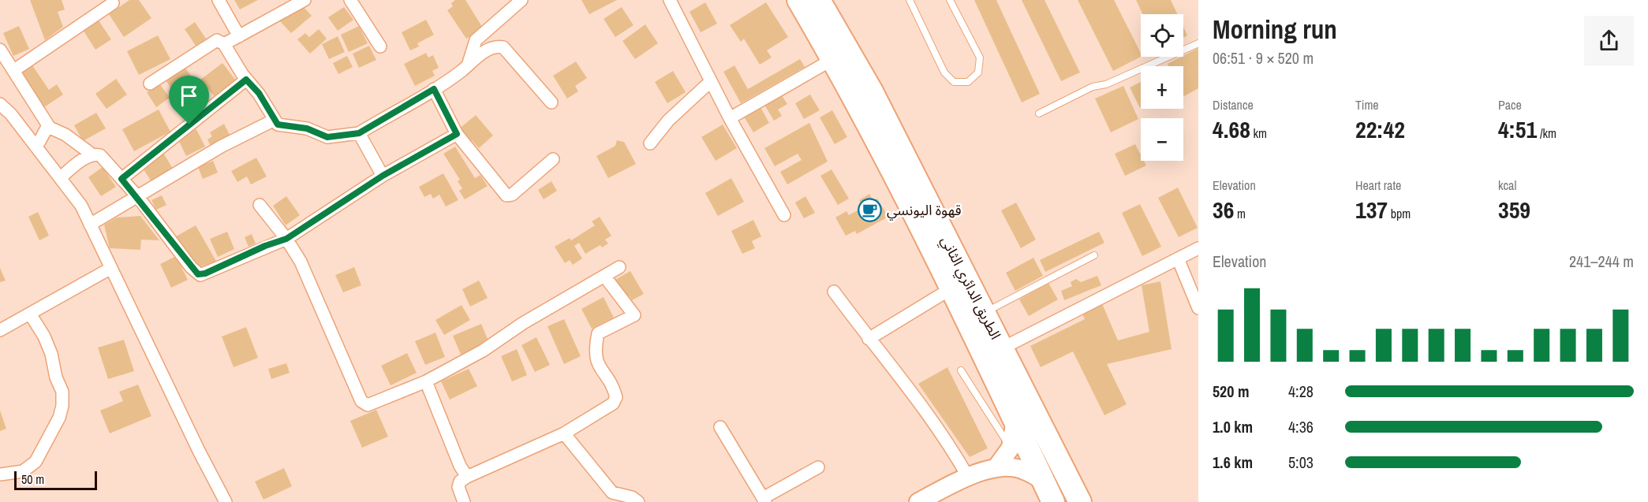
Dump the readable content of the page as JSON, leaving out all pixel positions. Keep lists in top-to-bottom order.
{
  "streets": {
    "highway": ["الطريق الدائري الثاني"]
  },
  "places": {
    "cafe": ["قهوة اليونسي"]
  },
  "scale_bar": "50 m",
  "page": {
    "heading": ["Morning run", "06:51 · 9 × 520 m"],
    "map_buttons": ["+", "−"],
    "stats": [
      ["Distance", "4.68 km"],
      ["Time", "22:42"],
      ["Pace", "4:51 /km"],
      ["Elevation", "36 m"],
      ["Heart rate", "137 bpm"],
      ["kcal", "359"]
    ],
    "chart": ["Elevation", "241–244 m"],
    "list": [
      {
        "name": "520 m",
        "note": "4:28"
      },
      {
        "name": "1.0 km",
        "note": "4:36"
      },
      {
        "name": "1.6 km",
        "note": "5:03"
      }
    ],
    "scale": "50 m"
  }
}
